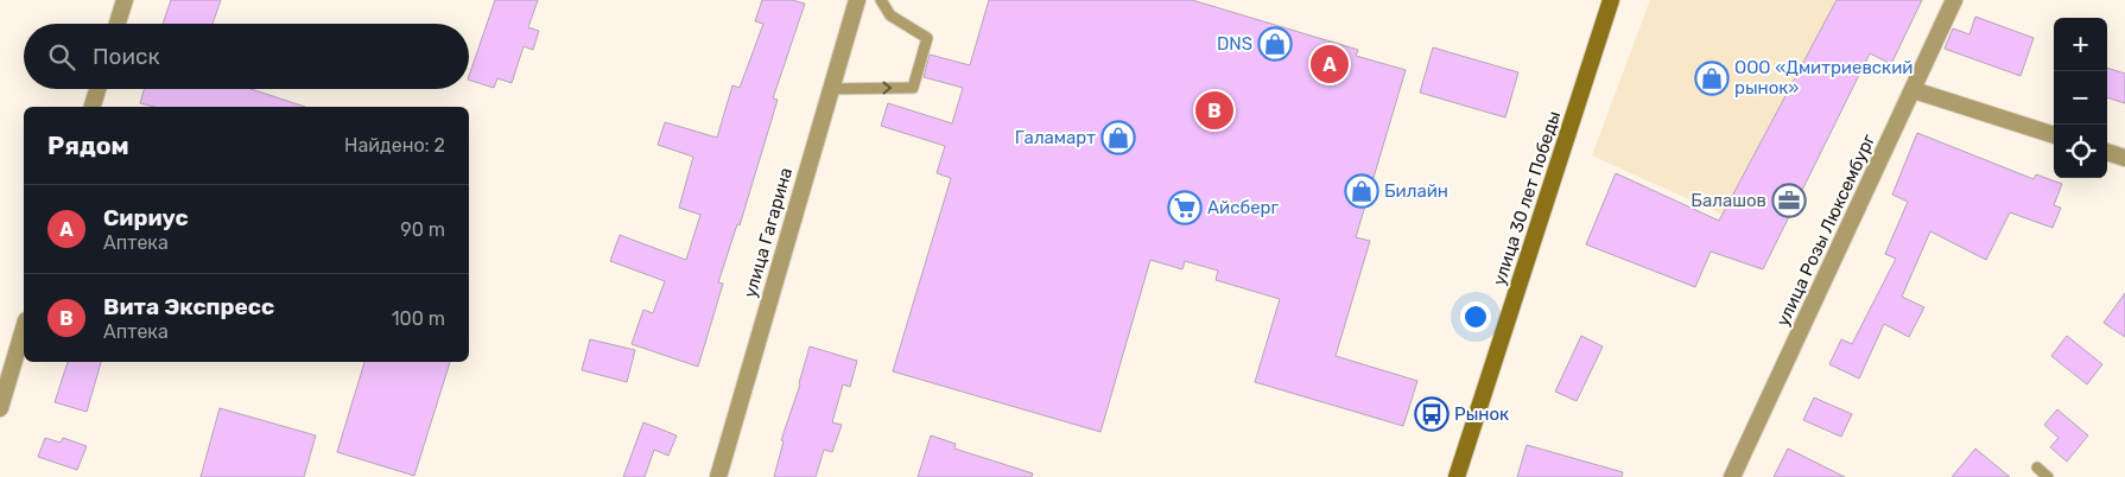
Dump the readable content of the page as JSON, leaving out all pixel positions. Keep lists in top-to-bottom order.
{
  "streets": {
    "main road": ["улица 30 лет Победы"],
    "street": ["улица Розы Люксембург", "улица Гагарина"]
  },
  "places": {
    "shop": [
      "DNS",
      "ООО «Дмитриевский рынок»",
      "Галамарт",
      "Билайн"
    ],
    "office": ["Балашов"],
    "supermarket": ["Айсберг"],
    "bus stop": ["Рынок"]
  },
  "page": {
    "map_buttons": ["+", "−"],
    "search": "Поиск",
    "pins": ["A", "B"],
    "heading": ["Рядом", "Найдено: 2"],
    "list": [
      {
        "mark": "A",
        "name": "Сириус",
        "note": "Аптека",
        "value": "90 m"
      },
      {
        "mark": "B",
        "name": "Вита Экспресс",
        "note": "Аптека",
        "value": "100 m"
      }
    ]
  }
}
